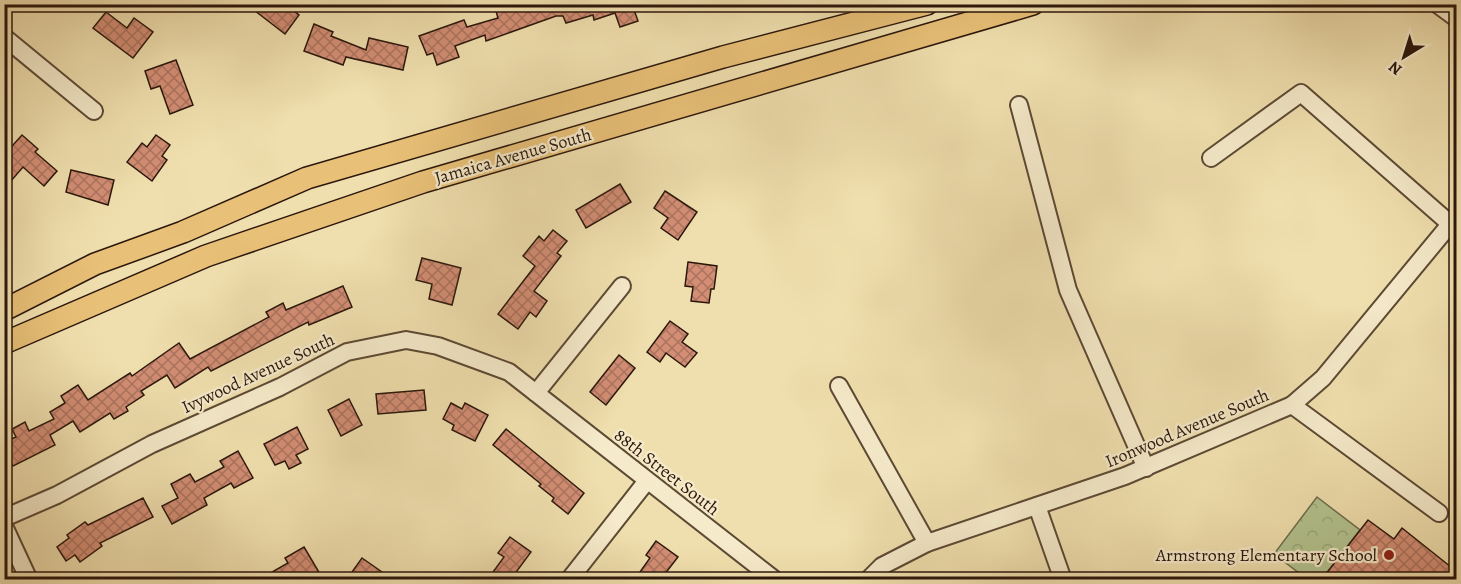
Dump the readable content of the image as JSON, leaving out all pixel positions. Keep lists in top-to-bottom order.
{
  "streets": {
    "main road": ["Jamaica Avenue South"],
    "street": ["Ivywood Avenue South", "Ironwood Avenue South", "88th Street South"]
  },
  "crossings": [
    ["Ivywood Avenue South", "88th Street South"]
  ],
  "places": ["Armstrong Elementary School"],
  "north": "bottom left"
}
